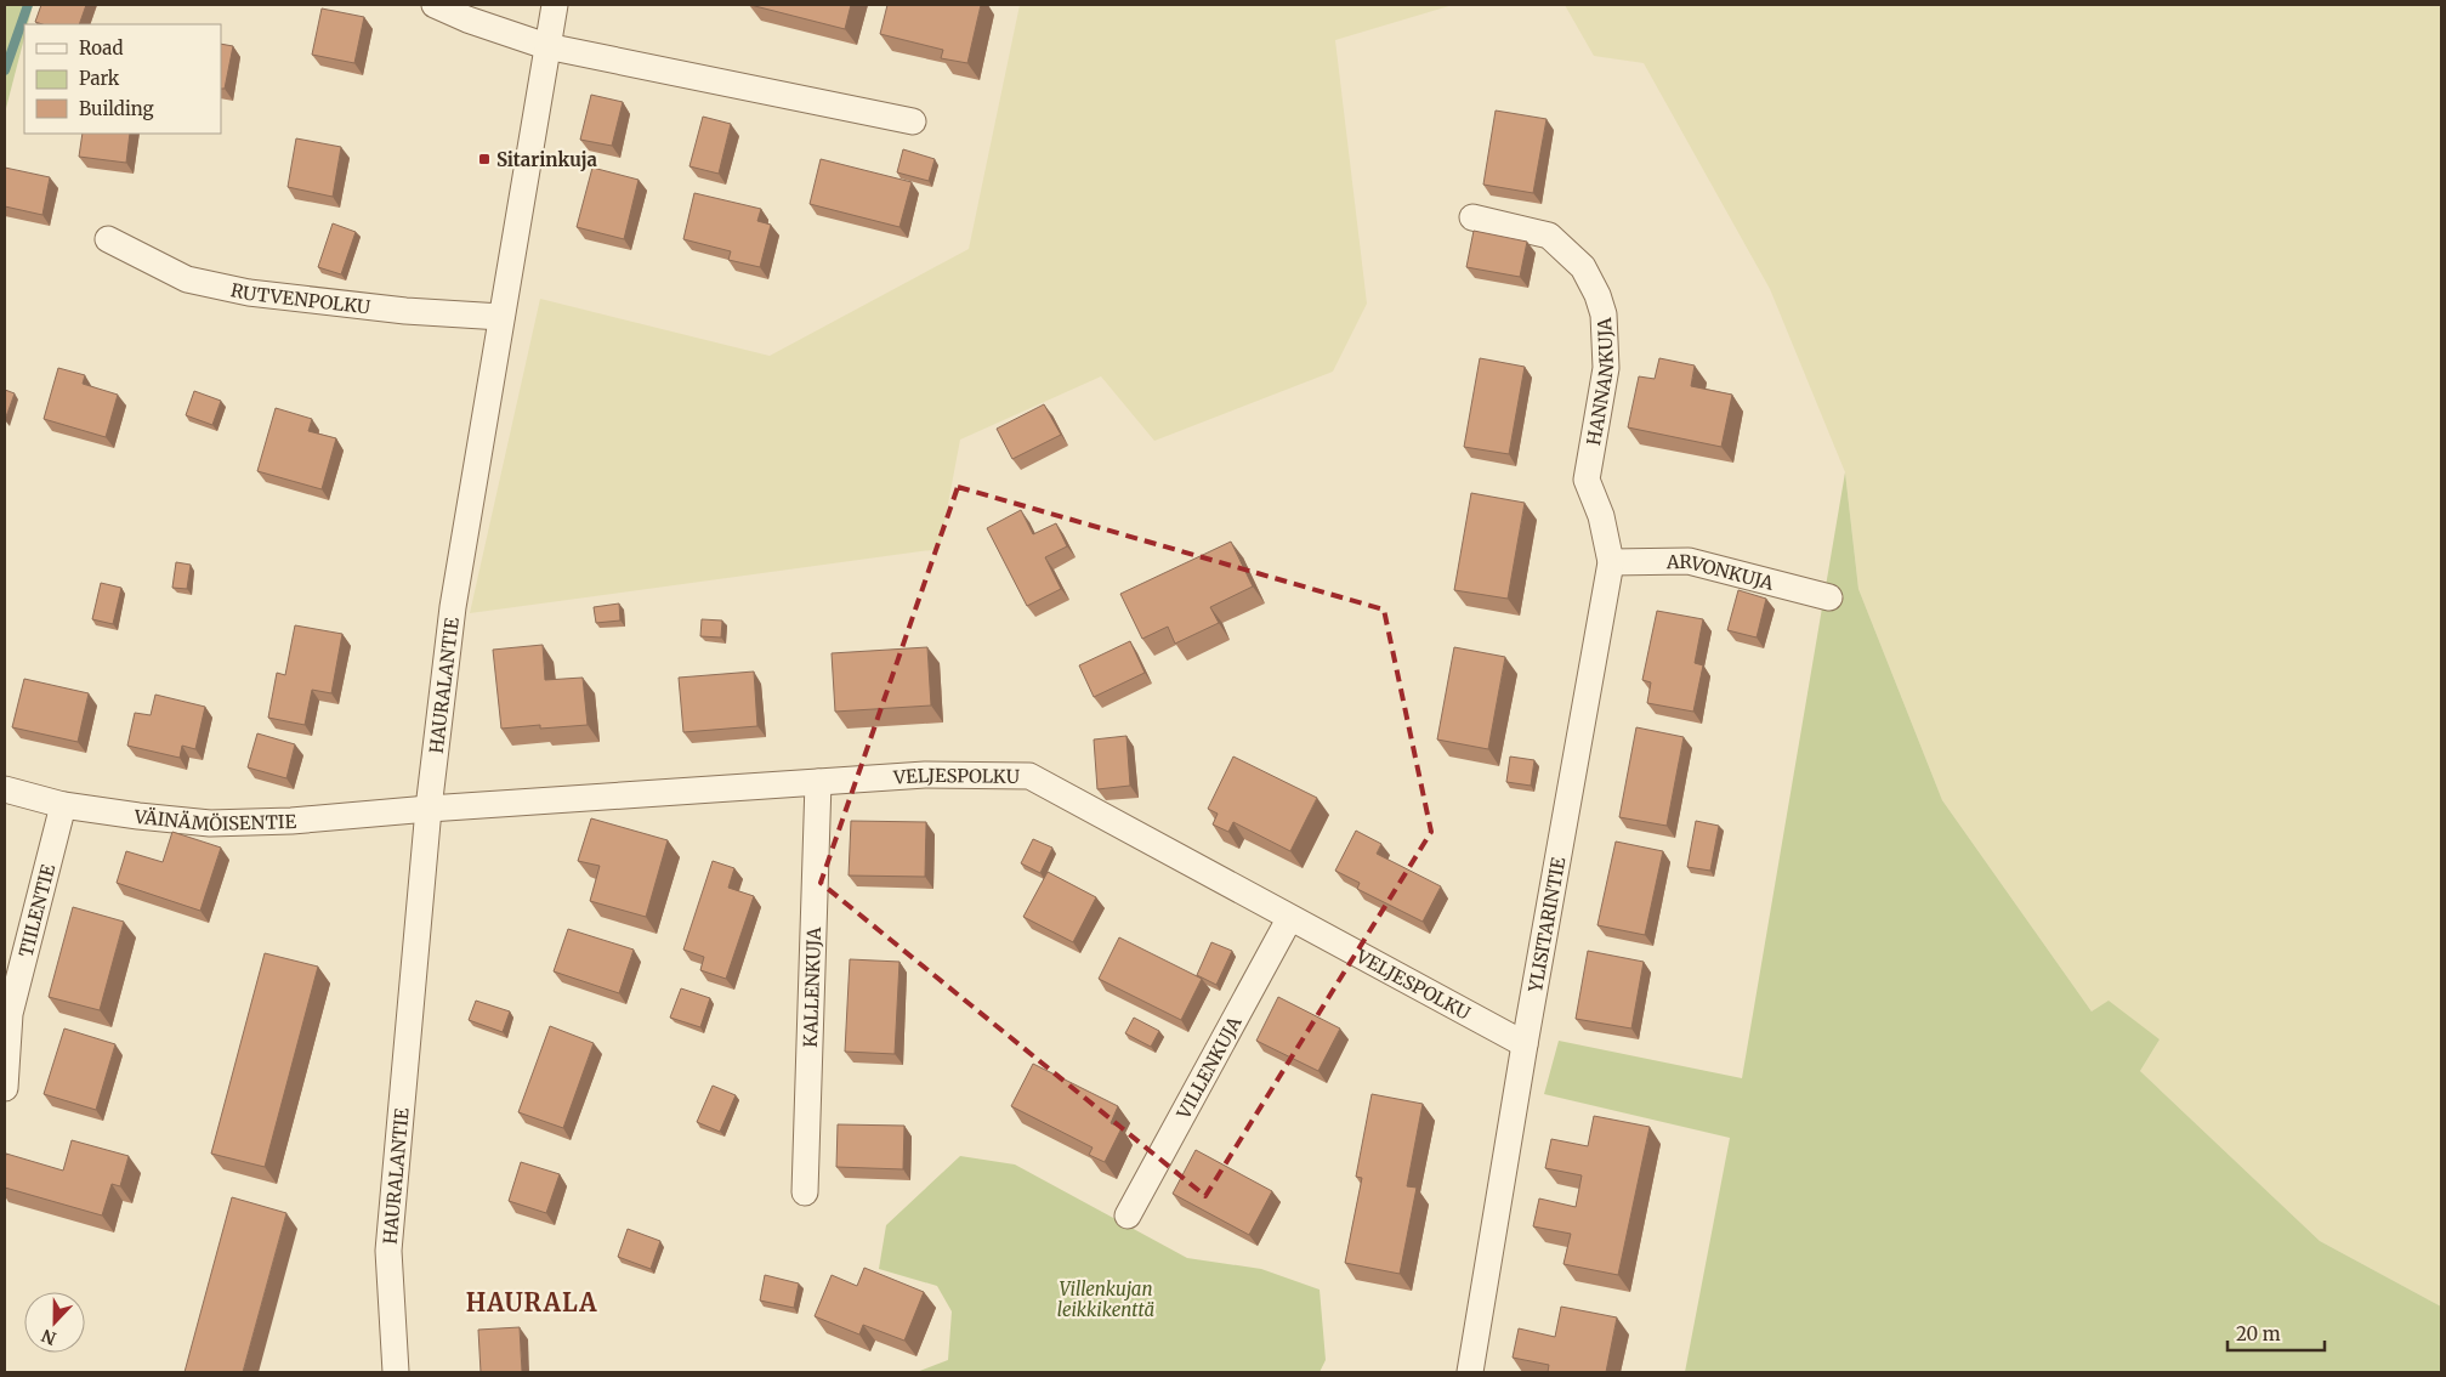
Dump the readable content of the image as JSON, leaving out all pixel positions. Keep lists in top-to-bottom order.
{
  "streets": {
    "street": [
      "RUTVENPOLKU",
      "HANNANKUJA",
      "ARVONKUJA",
      "HAURALANTIE",
      "VELJESPOLKU",
      "VÄINÄMÖISENTIE",
      "TIILENTIE",
      "YLISITARINTIE",
      "KALLENKUJA",
      "VILLENKUJA"
    ]
  },
  "crossings": [
    ["RUTVENPOLKU", "HAURALANTIE"],
    ["HANNANKUJA", "YLISITARINTIE"],
    ["ARVONKUJA", "YLISITARINTIE"],
    ["HAURALANTIE", "VELJESPOLKU"],
    ["HAURALANTIE", "VÄINÄMÖISENTIE"],
    ["VELJESPOLKU", "VÄINÄMÖISENTIE"],
    ["VELJESPOLKU", "YLISITARINTIE"],
    ["VELJESPOLKU", "KALLENKUJA"],
    ["VELJESPOLKU", "VILLENKUJA"],
    ["VÄINÄMÖISENTIE", "TIILENTIE"]
  ],
  "districts": ["HAURALA"],
  "parks": ["Villenkujan leikkikenttä"],
  "places": {
    "transit": ["Sitarinkuja"]
  },
  "legend": ["Road", "Park", "Building"],
  "scale_bar": "20 m",
  "north": "bottom"
}
